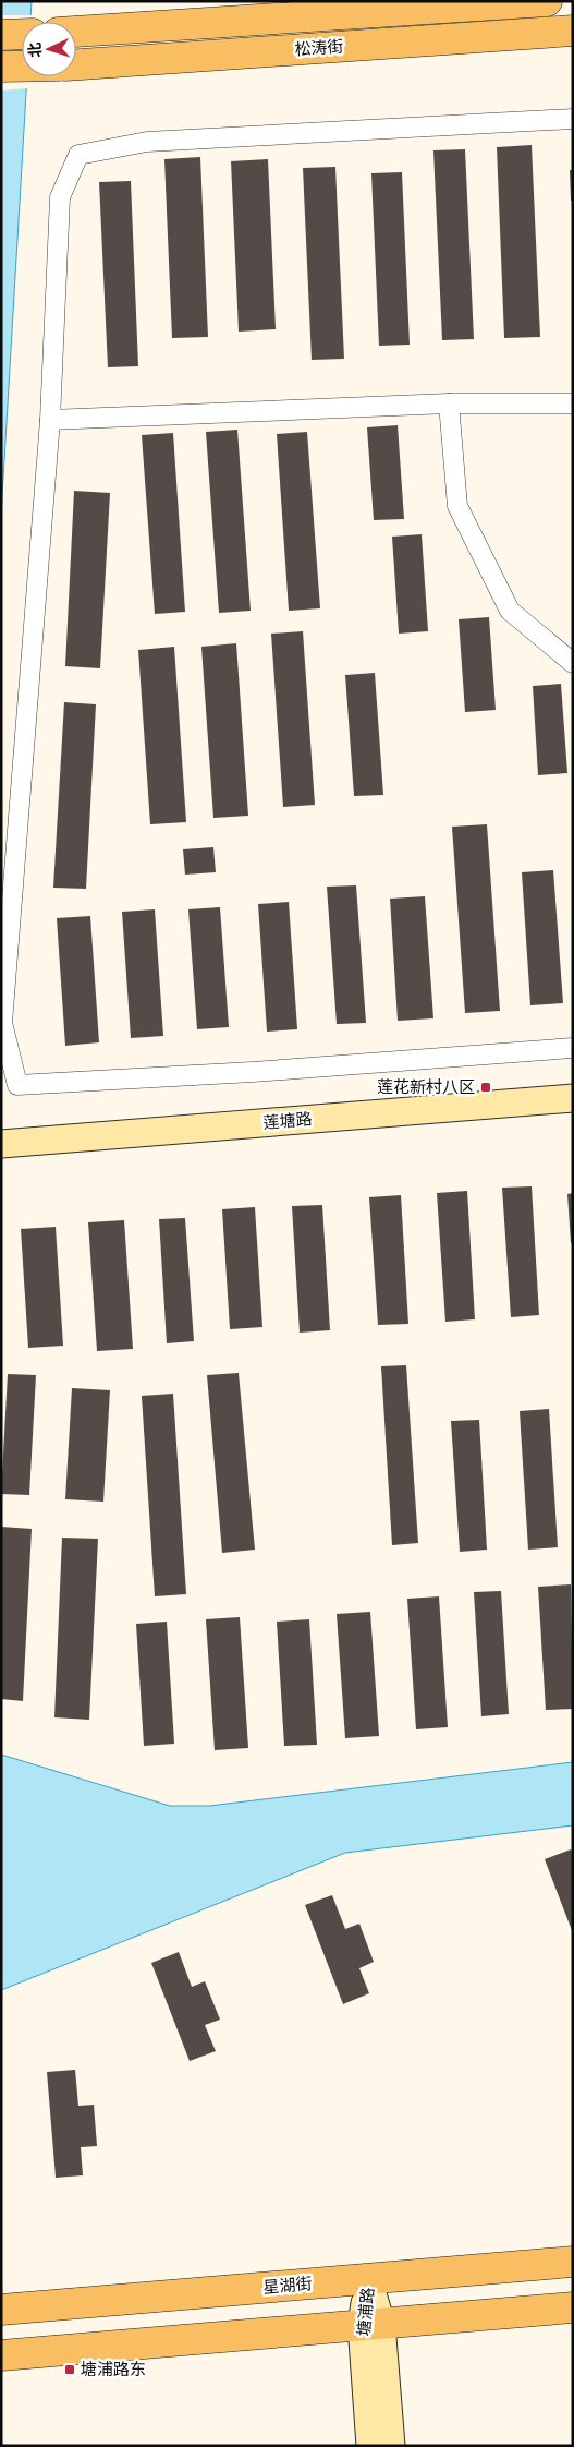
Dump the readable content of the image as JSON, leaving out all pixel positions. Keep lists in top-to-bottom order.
{
  "streets": {
    "main road": ["松涛街", "星湖街"],
    "street": ["莲塘路", "塘浦路"]
  },
  "crossings": [
    ["星湖街", "塘浦路"]
  ],
  "places": {
    "transit": ["莲花新村八区", "塘浦路东"]
  },
  "north": "left"
}
